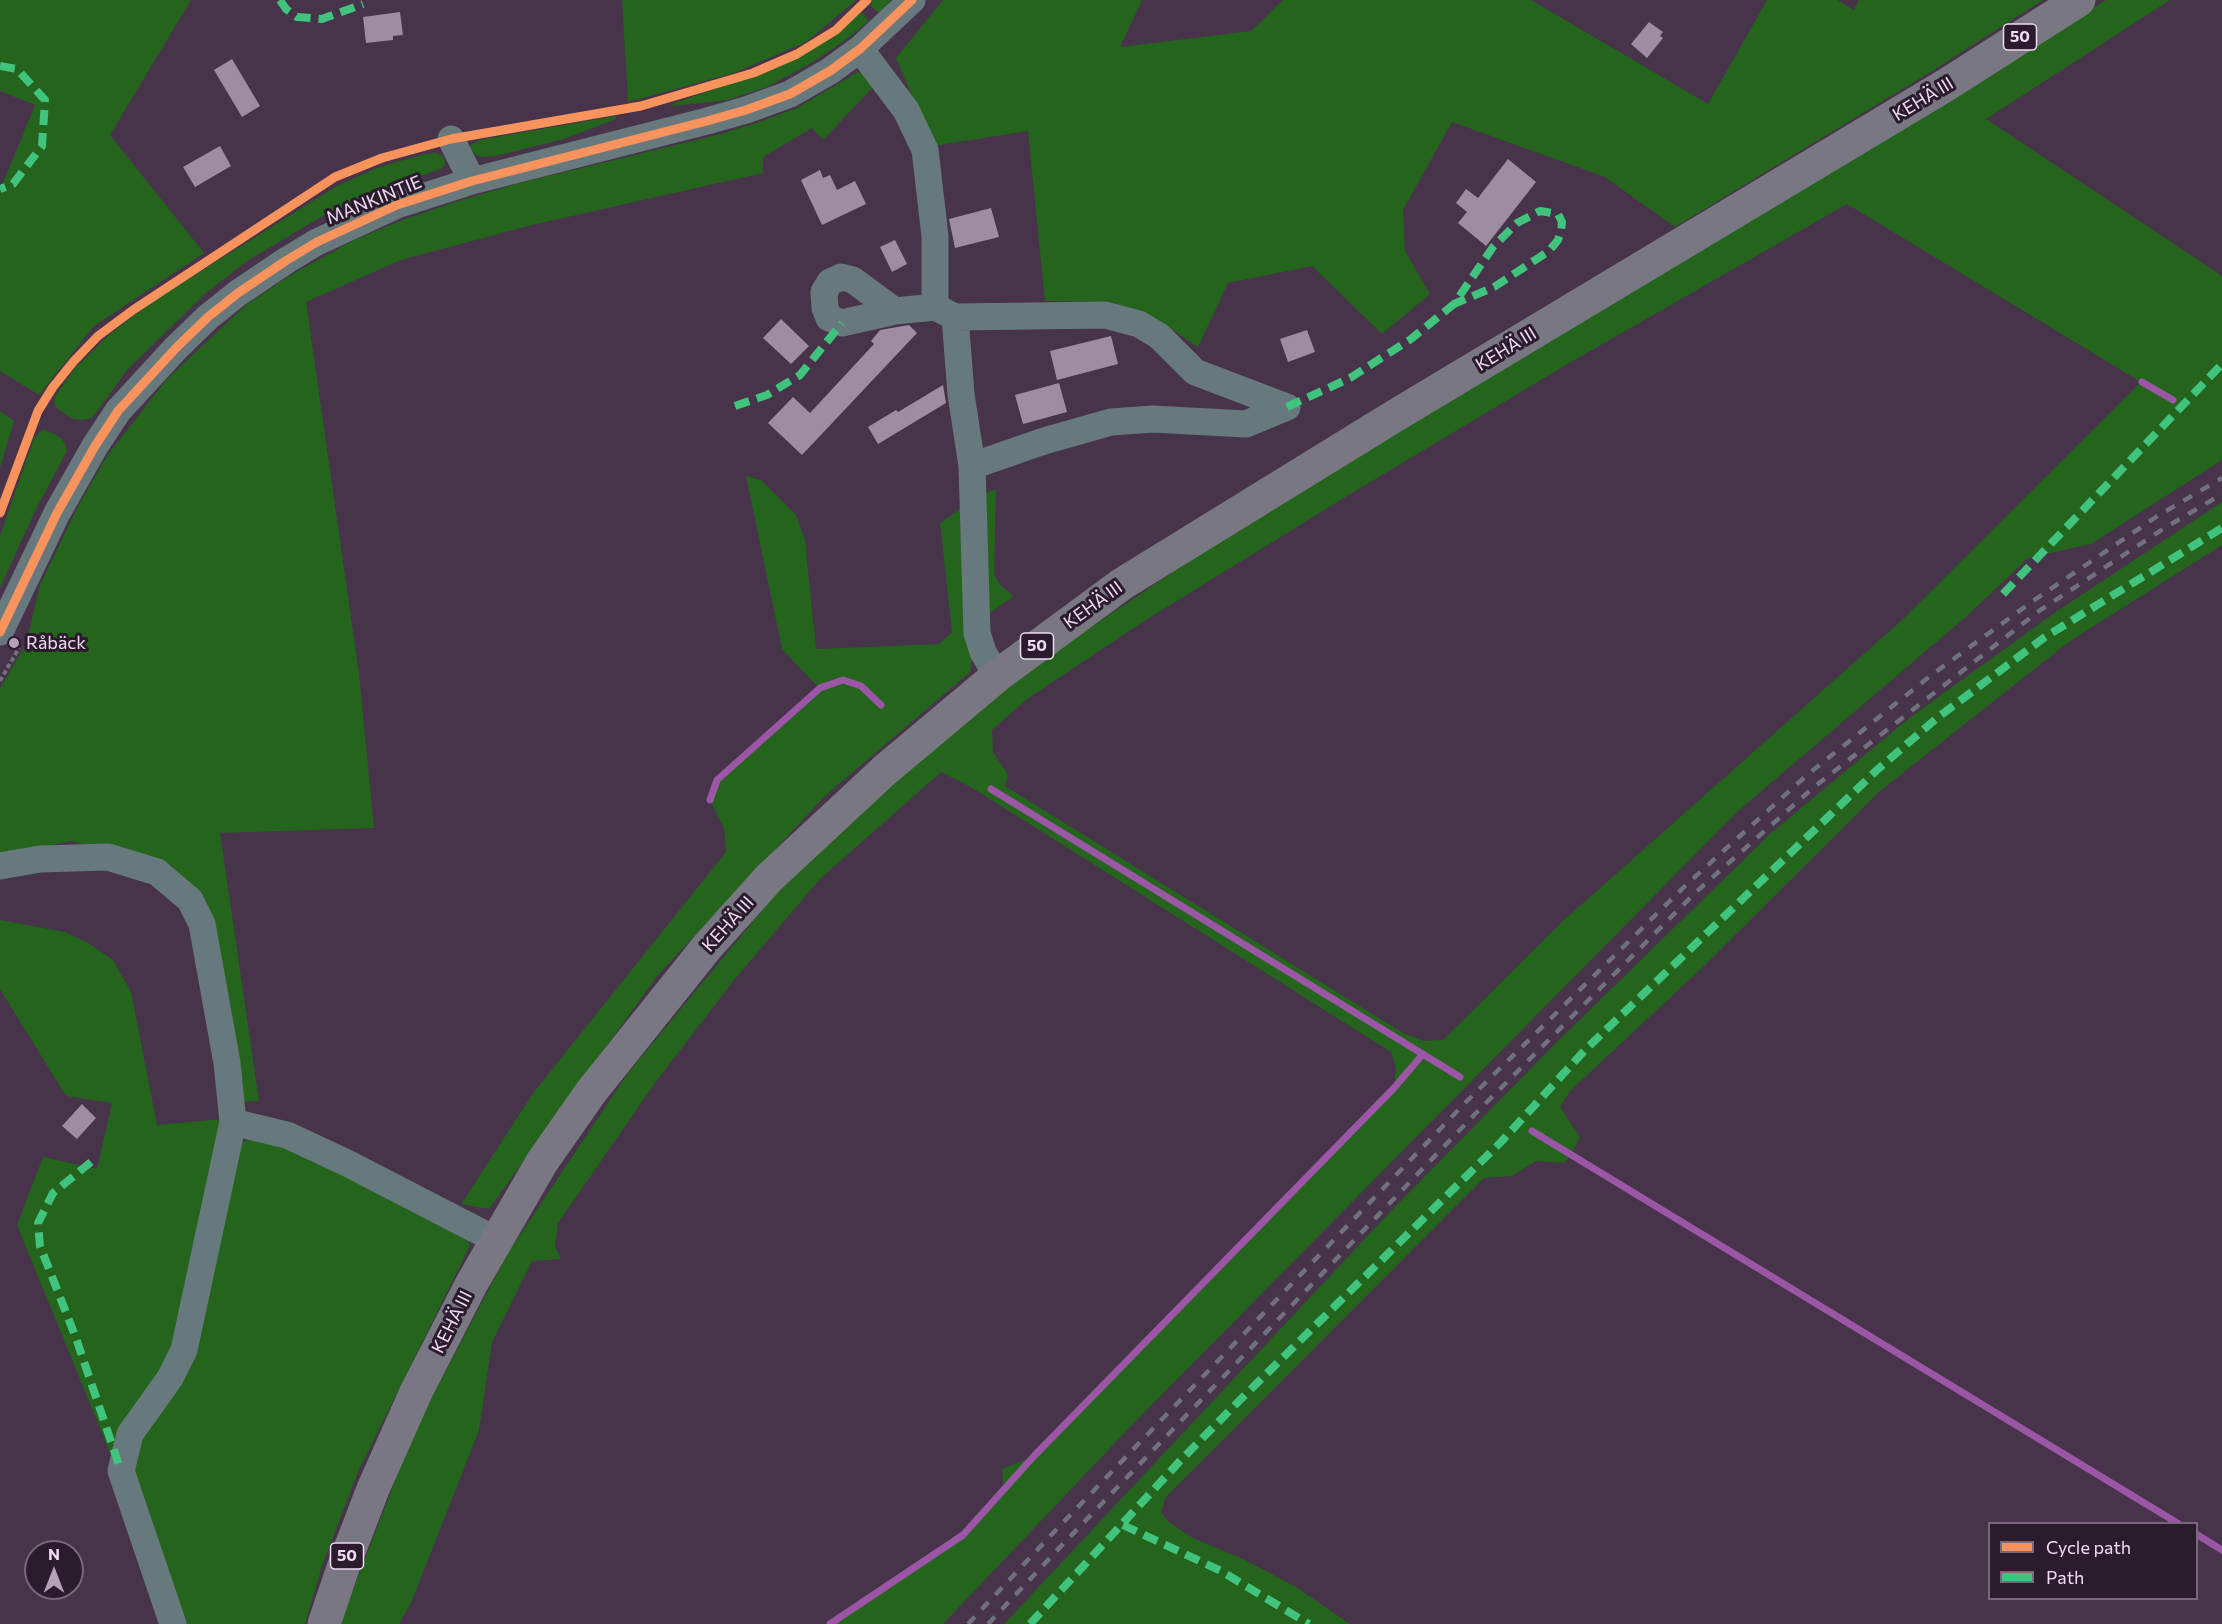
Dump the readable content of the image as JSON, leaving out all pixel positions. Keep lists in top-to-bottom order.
{
  "streets": {
    "highway": ["50", "KEHÄ III"],
    "street": ["MANKINTIE"]
  },
  "places": ["Råbäck"],
  "legend": ["Cycle path", "Path"],
  "north": "top"
}
